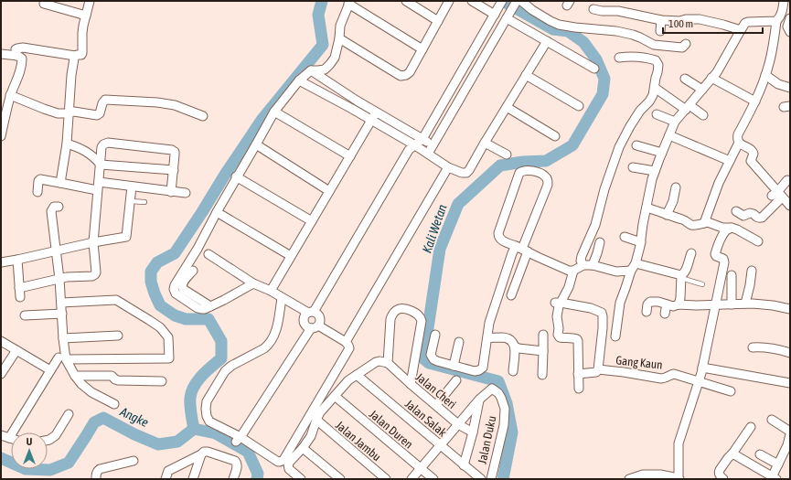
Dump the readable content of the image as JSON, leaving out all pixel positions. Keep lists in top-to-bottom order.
{
  "streets": {
    "street": [
      "Gang Kaun",
      "Jalan Cheri",
      "Jalan Salak",
      "Jalan Duren",
      "Jalan Duku",
      "Jalan Jambu"
    ]
  },
  "water": ["Kali Wetan", "Angke"],
  "scale_bar": "100 m",
  "north": "top"
}
